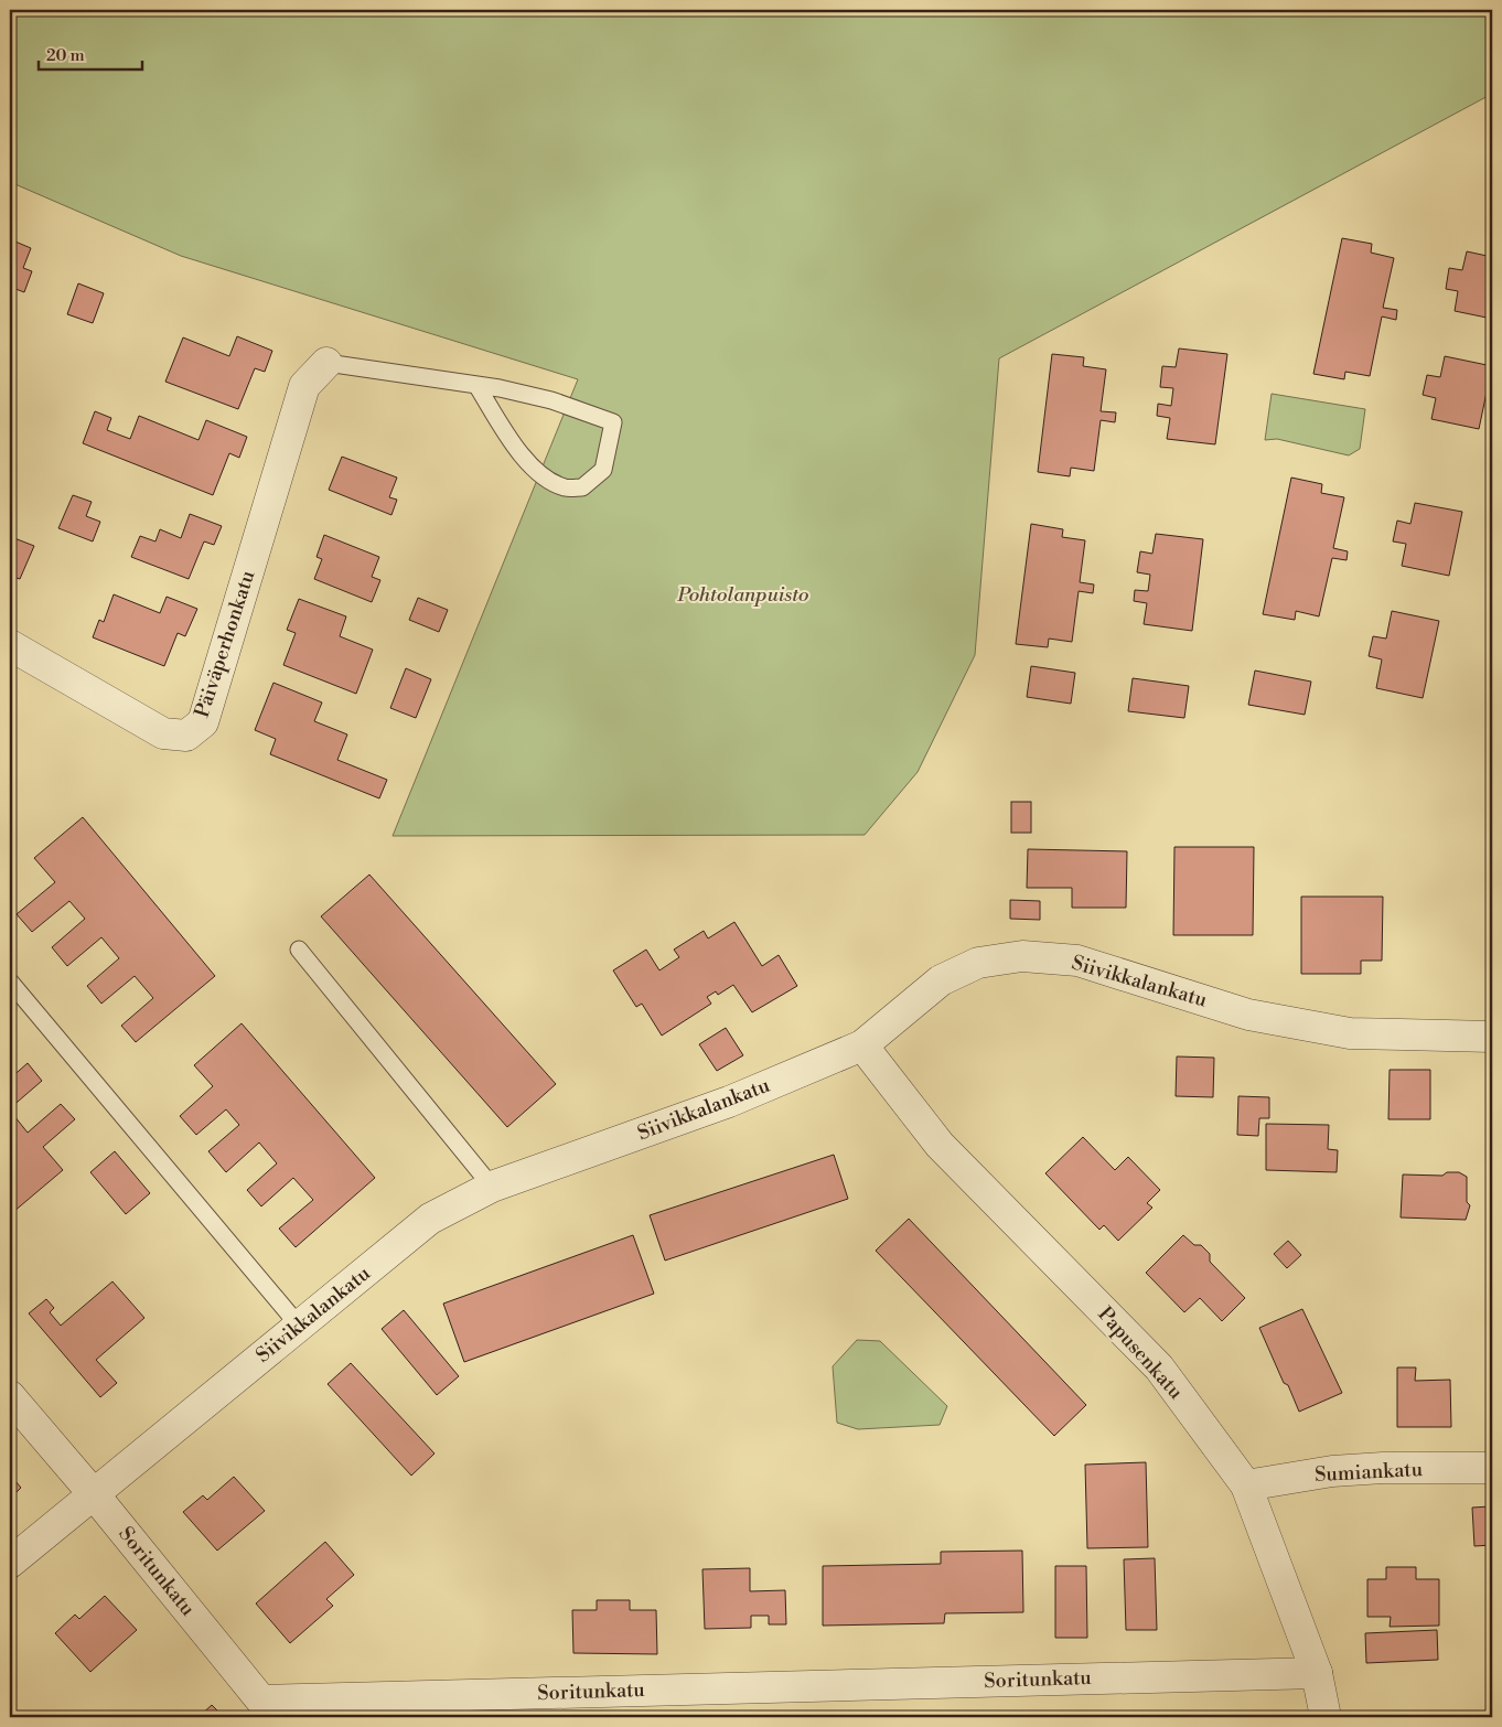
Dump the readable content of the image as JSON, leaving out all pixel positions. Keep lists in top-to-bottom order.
{
  "streets": {
    "street": [
      "Päiväperhonkatu",
      "Siivikkalankatu",
      "Papusenkatu",
      "Sumiankatu",
      "Soritunkatu"
    ]
  },
  "crossings": [
    ["Siivikkalankatu", "Papusenkatu"],
    ["Siivikkalankatu", "Soritunkatu"],
    ["Papusenkatu", "Sumiankatu"],
    ["Papusenkatu", "Soritunkatu"]
  ],
  "parks": ["Pohtolanpuisto"],
  "scale_bar": "20 m"
}
